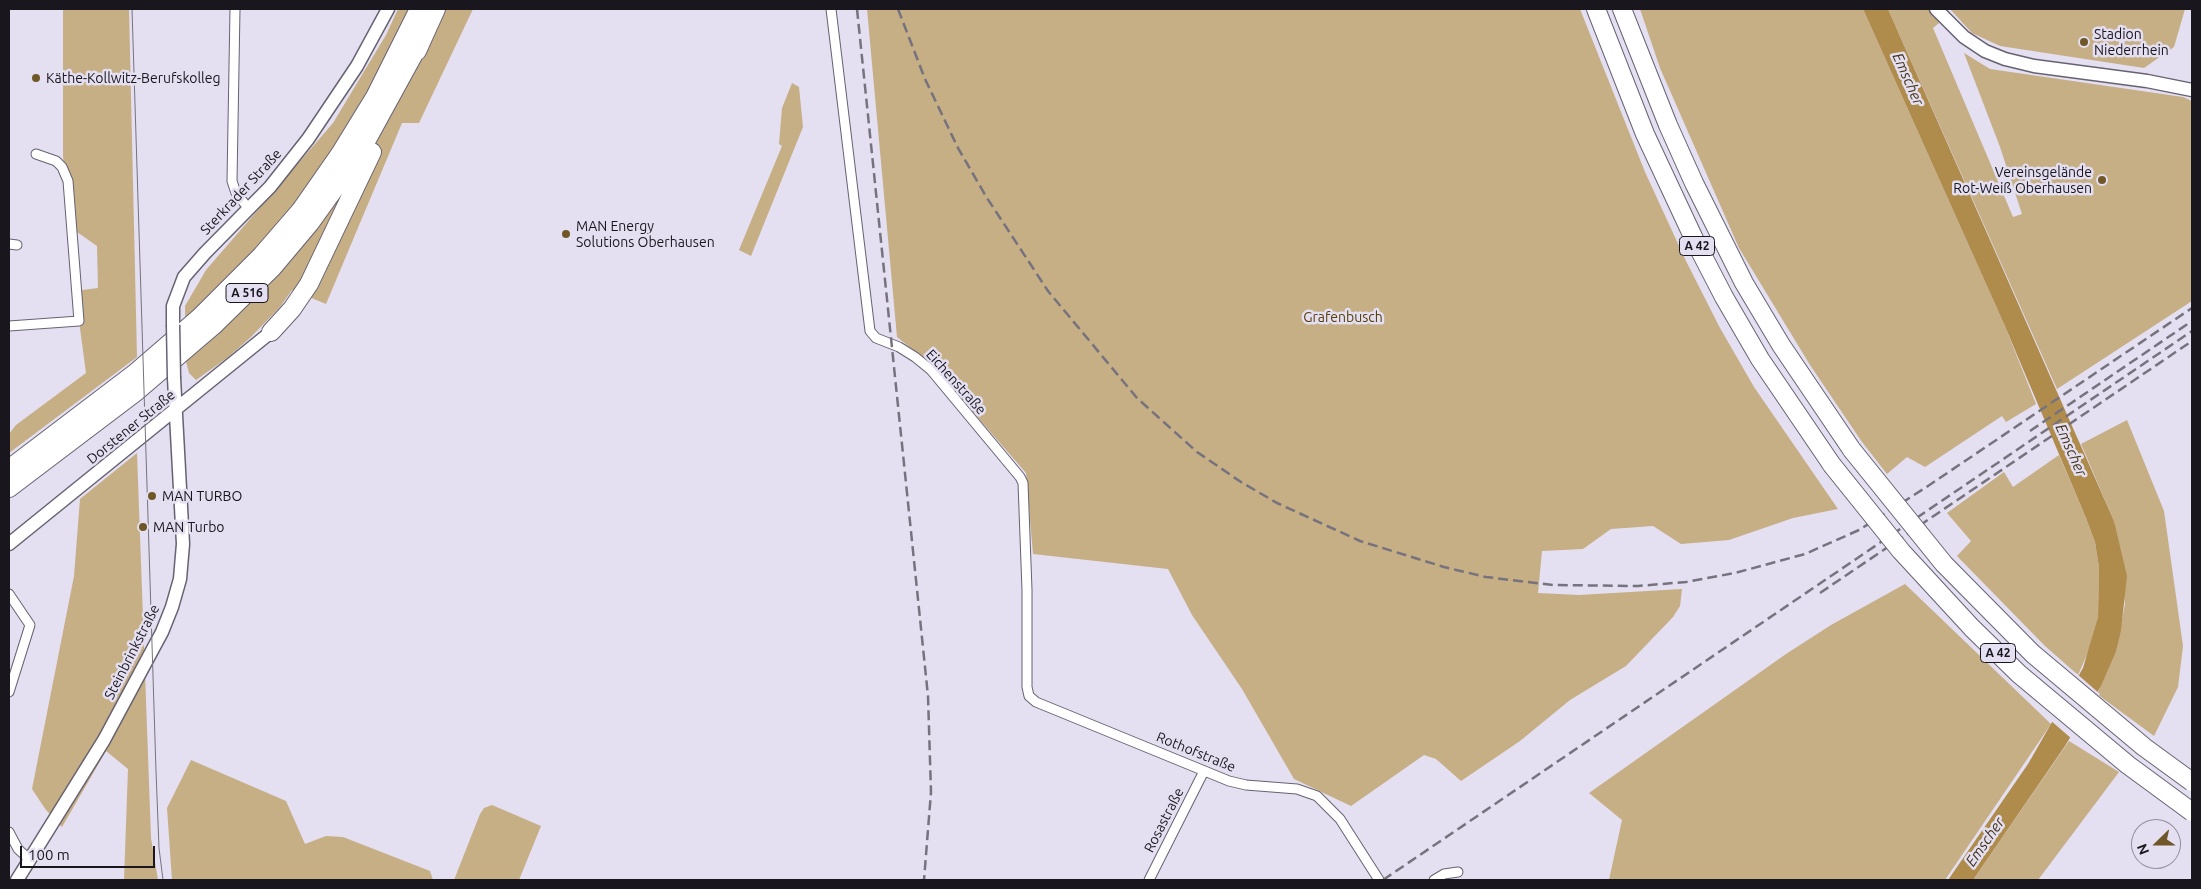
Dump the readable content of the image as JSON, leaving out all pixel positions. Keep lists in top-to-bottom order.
{
  "streets": {
    "highway": ["A 42", "A 516"],
    "street": [
      "Sterkrader Straße",
      "Eichenstraße",
      "Dorstener Straße",
      "Steinbrinkstraße",
      "Rothofstraße",
      "Rosastraße"
    ]
  },
  "crossings": [
    ["Sterkrader Straße", "Dorstener Straße"],
    ["Sterkrader Straße", "Steinbrinkstraße"],
    ["Eichenstraße", "Rothofstraße"],
    ["Dorstener Straße", "Steinbrinkstraße"],
    ["Rothofstraße", "Rosastraße"]
  ],
  "water": ["Emscher"],
  "parks": ["Grafenbusch"],
  "places": [
    "Stadion Niederrhein",
    "Käthe-Kollwitz-Berufskolleg",
    "Vereinsgelände Rot-Weiß Oberhausen",
    "MAN Energy Solutions Oberhausen",
    "MAN TURBO",
    "MAN Turbo"
  ],
  "scale_bar": "100 m",
  "north": "left"
}
